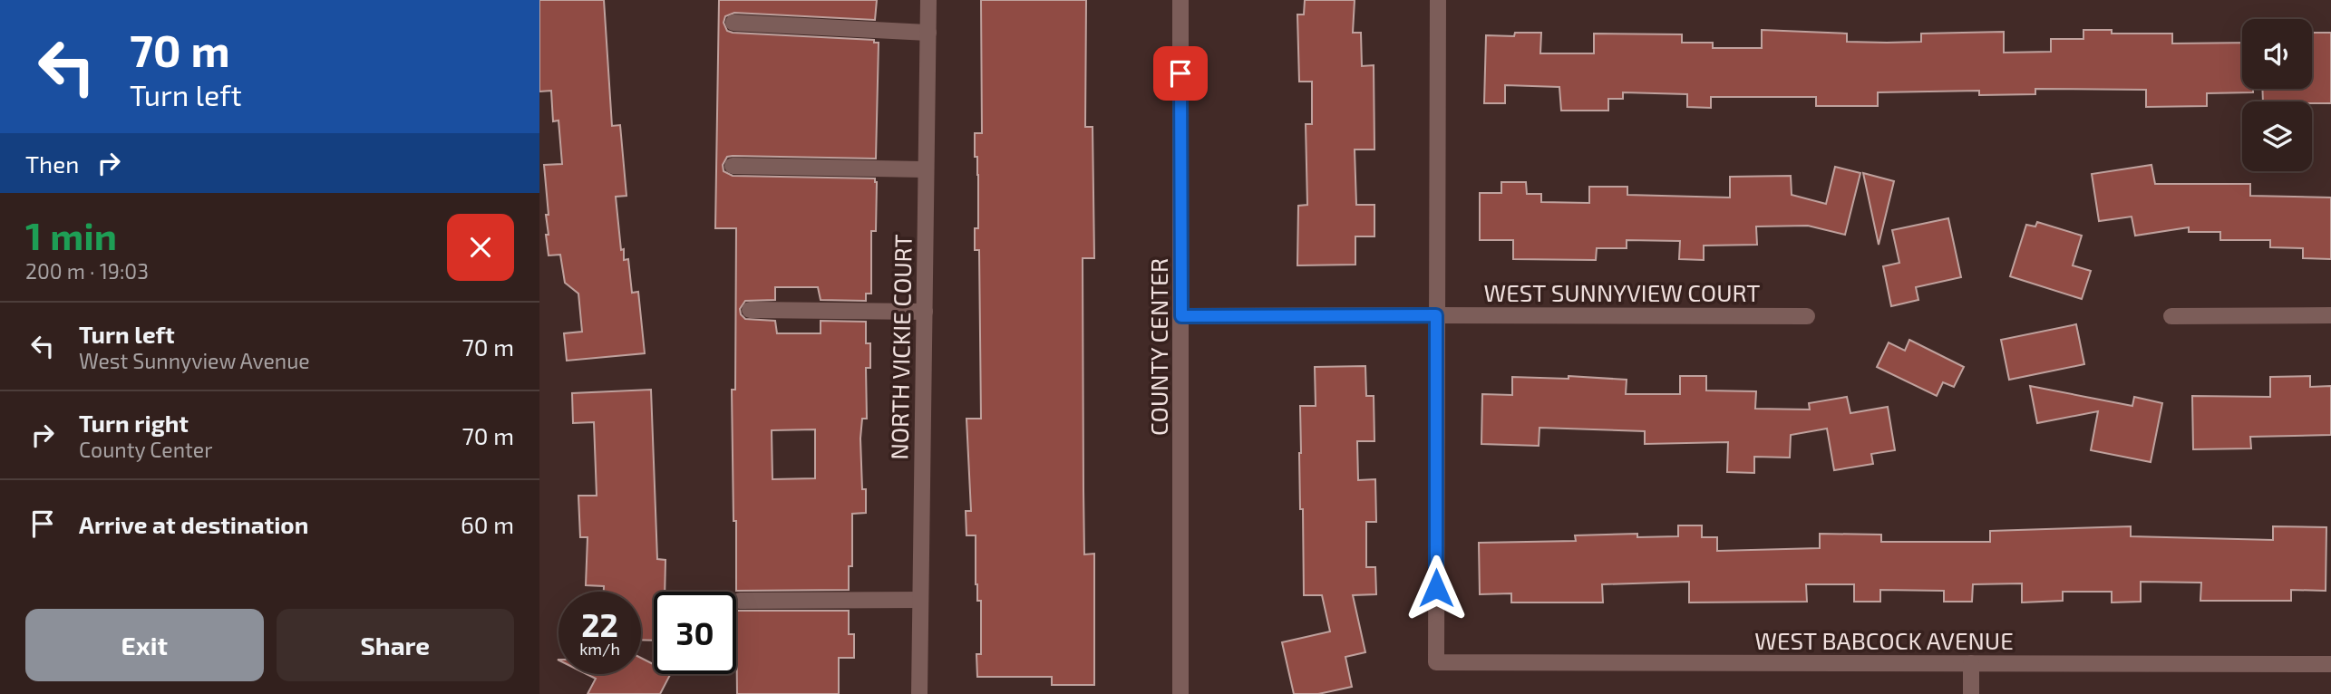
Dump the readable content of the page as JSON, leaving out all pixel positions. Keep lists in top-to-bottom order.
{
  "streets": {
    "street": [
      "WEST SUNNYVIEW COURT",
      "NORTH VICKIE COURT",
      "COUNTY CENTER",
      "WEST BABCOCK AVENUE"
    ]
  },
  "crossings": [
    ["WEST SUNNYVIEW COURT", "COUNTY CENTER"],
    ["WEST SUNNYVIEW COURT", "WEST BABCOCK AVENUE"]
  ],
  "page": {
    "turn": ["70 m", "Turn left"],
    "then": "Then",
    "heading": ["1 min", "200 m · 19:03"],
    "list": [
      {
        "name": "Turn left",
        "note": "West Sunnyview Avenue",
        "value": "70 m"
      },
      {
        "name": "Turn right",
        "note": "County Center",
        "value": "70 m"
      },
      {
        "name": "Arrive at destination",
        "value": "60 m"
      }
    ],
    "speed": "22 km/h",
    "limit": "30",
    "buttons": ["Exit", "Share"]
  }
}
